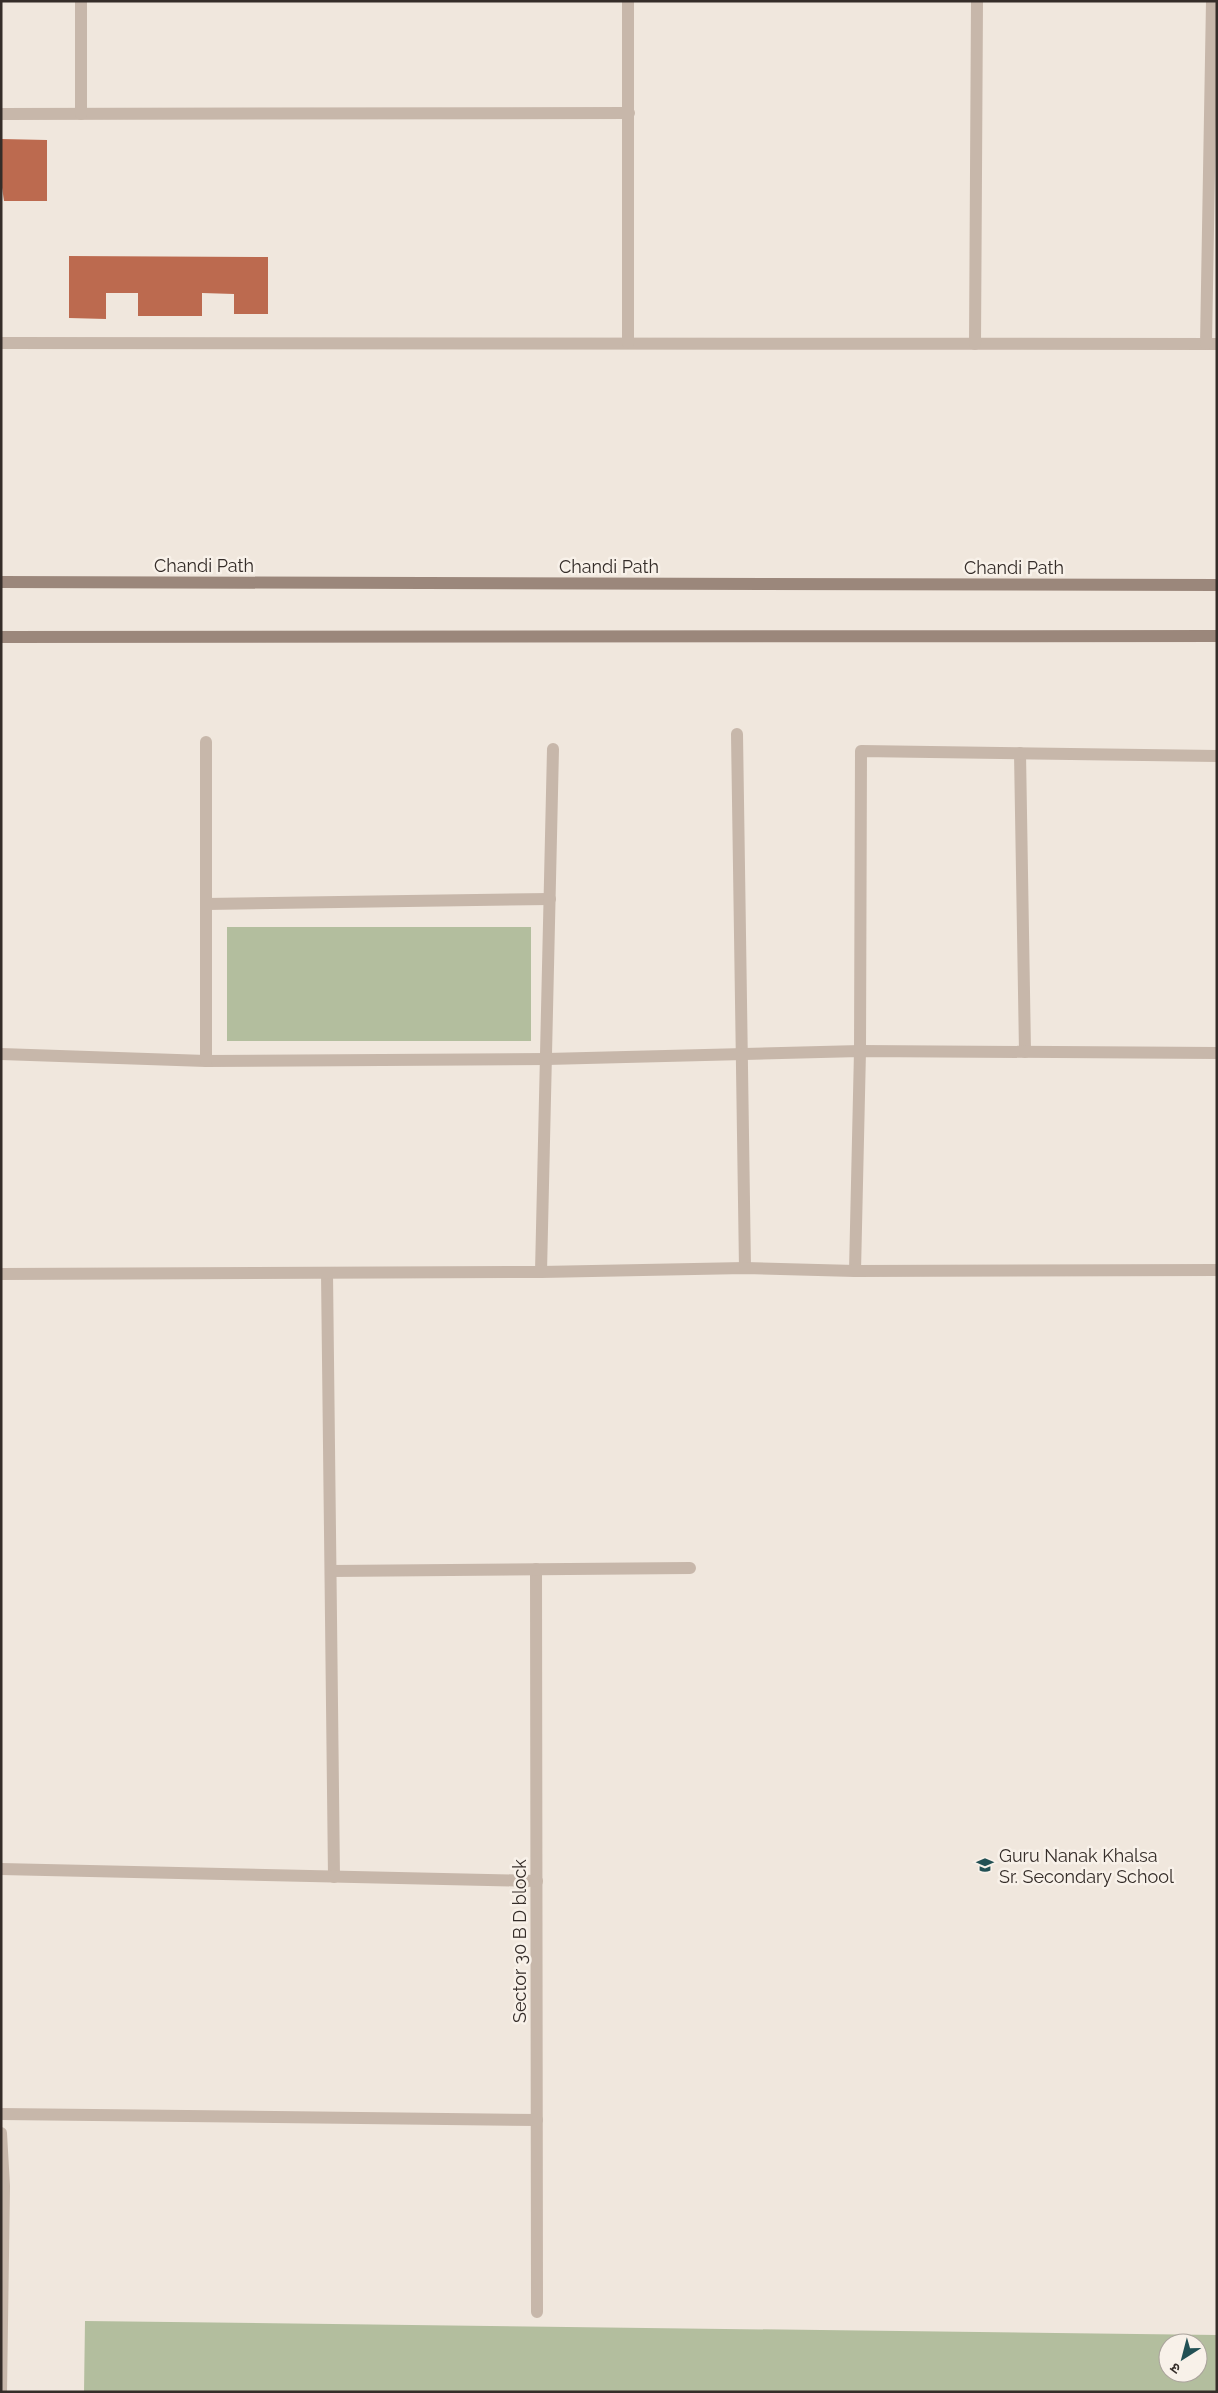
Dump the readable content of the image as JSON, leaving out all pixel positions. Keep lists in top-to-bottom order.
{
  "streets": {
    "main road": ["Chandi Path"],
    "street": ["Sector 30 B D block"]
  },
  "places": {
    "school or university": ["Guru Nanak Khalsa Sr. Secondary School"]
  },
  "north": "bottom left"
}
